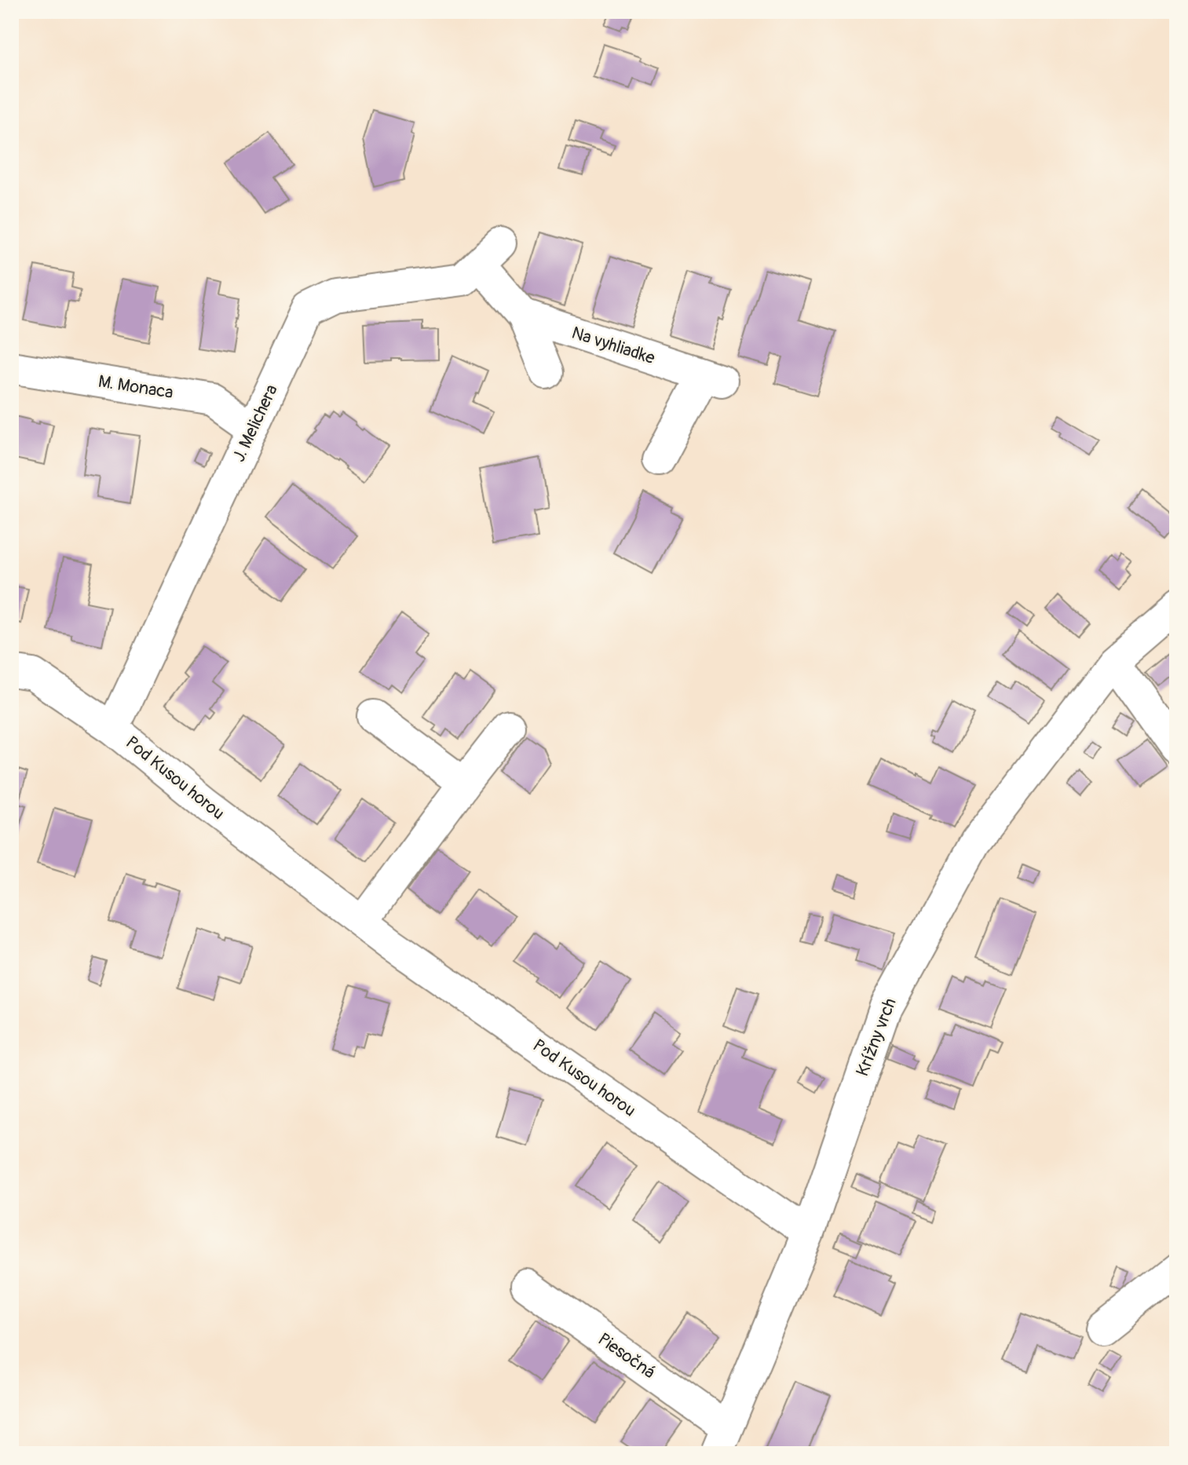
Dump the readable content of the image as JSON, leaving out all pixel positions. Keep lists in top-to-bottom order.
{
  "streets": {
    "street": [
      "Na vyhliadke",
      "M. Monaca",
      "J. Melichera",
      "Pod Kusou horou",
      "Krížny vrch",
      "Piesočná"
    ]
  },
  "crossings": [
    ["Na vyhliadke", "J. Melichera"],
    ["M. Monaca", "J. Melichera"],
    ["J. Melichera", "Pod Kusou horou"],
    ["Pod Kusou horou", "Krížny vrch"],
    ["Krížny vrch", "Piesočná"]
  ]
}
